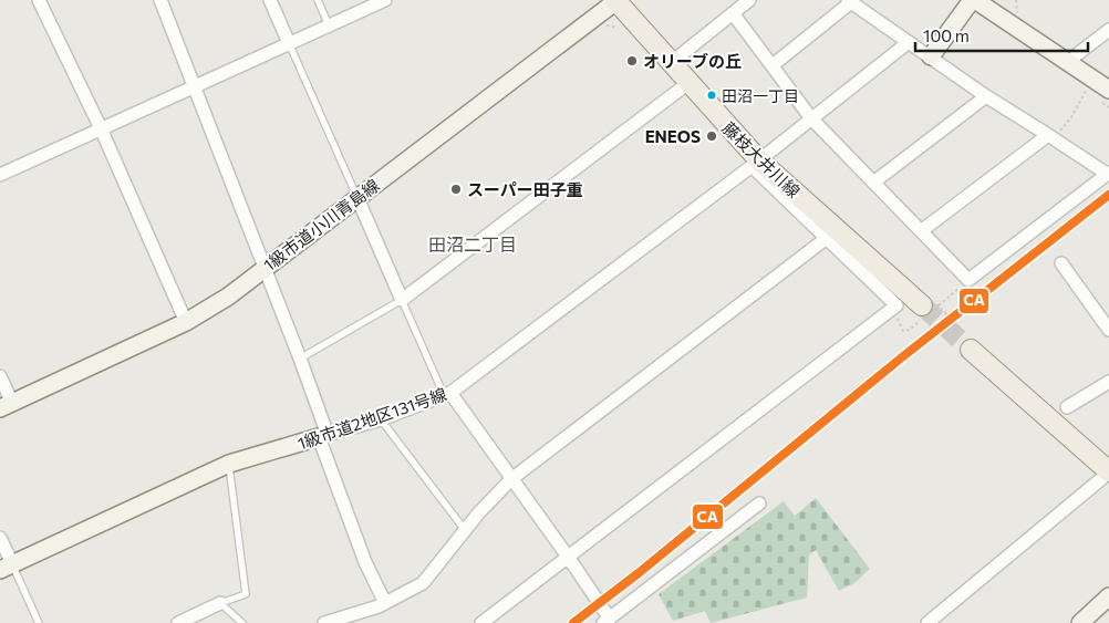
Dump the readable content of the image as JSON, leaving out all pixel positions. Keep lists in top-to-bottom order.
{
  "streets": {
    "main road": ["藤枝大井川線"],
    "street": ["1級市道小川青島線", "1級市道2地区131号線"]
  },
  "crossings": [
    ["藤枝大井川線", "1級市道小川青島線"],
    ["藤枝大井川線", "1級市道2地区131号線"]
  ],
  "districts": ["田沼二丁目"],
  "places": [
    "オリーブの丘",
    "田沼一丁目",
    "ENEOS",
    "スーパー田子重"
  ],
  "lines": ["transit line CA"],
  "scale_bar": "100 m"
}
